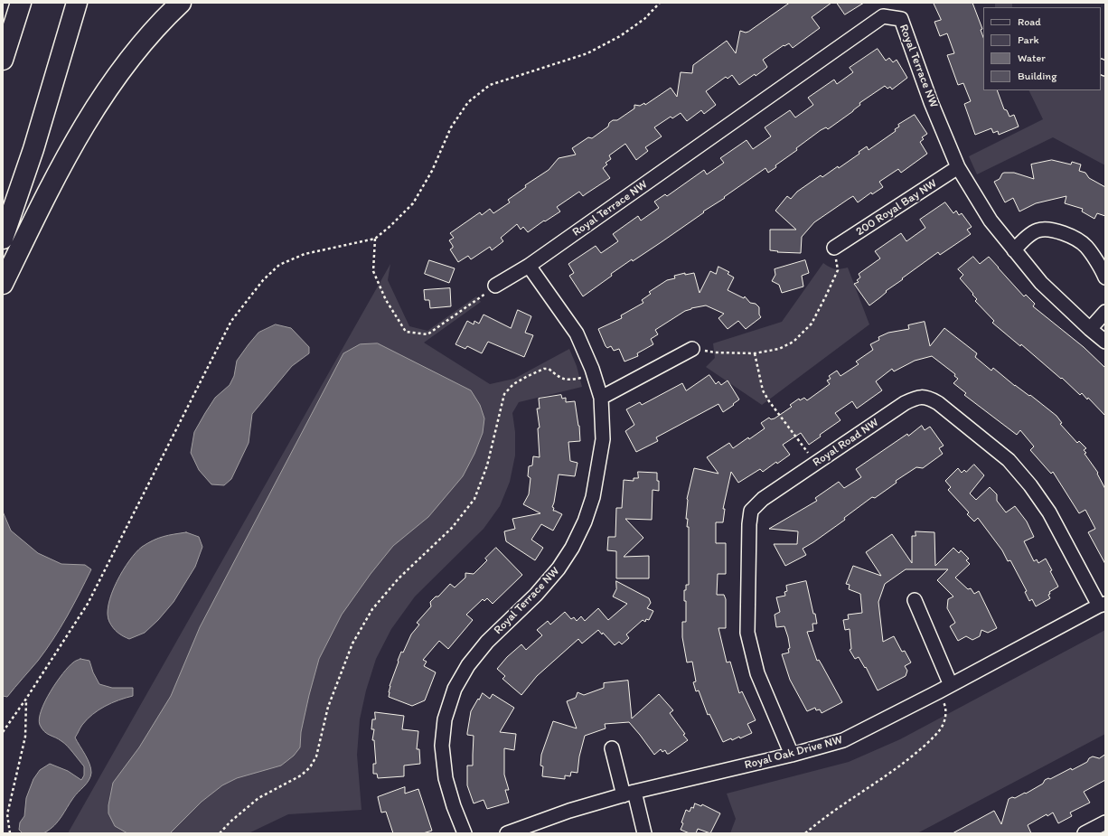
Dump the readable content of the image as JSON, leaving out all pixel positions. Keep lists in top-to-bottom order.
{
  "streets": {
    "street": [
      "Royal Terrace NW",
      "200 Royal Bay NW",
      "Royal Road NW",
      "Royal Oak Drive NW"
    ]
  },
  "crossings": [
    ["Royal Terrace NW", "200 Royal Bay NW"],
    ["Royal Road NW", "Royal Oak Drive NW"]
  ],
  "legend": [
    "Road",
    "Park",
    "Water",
    "Building"
  ]
}
